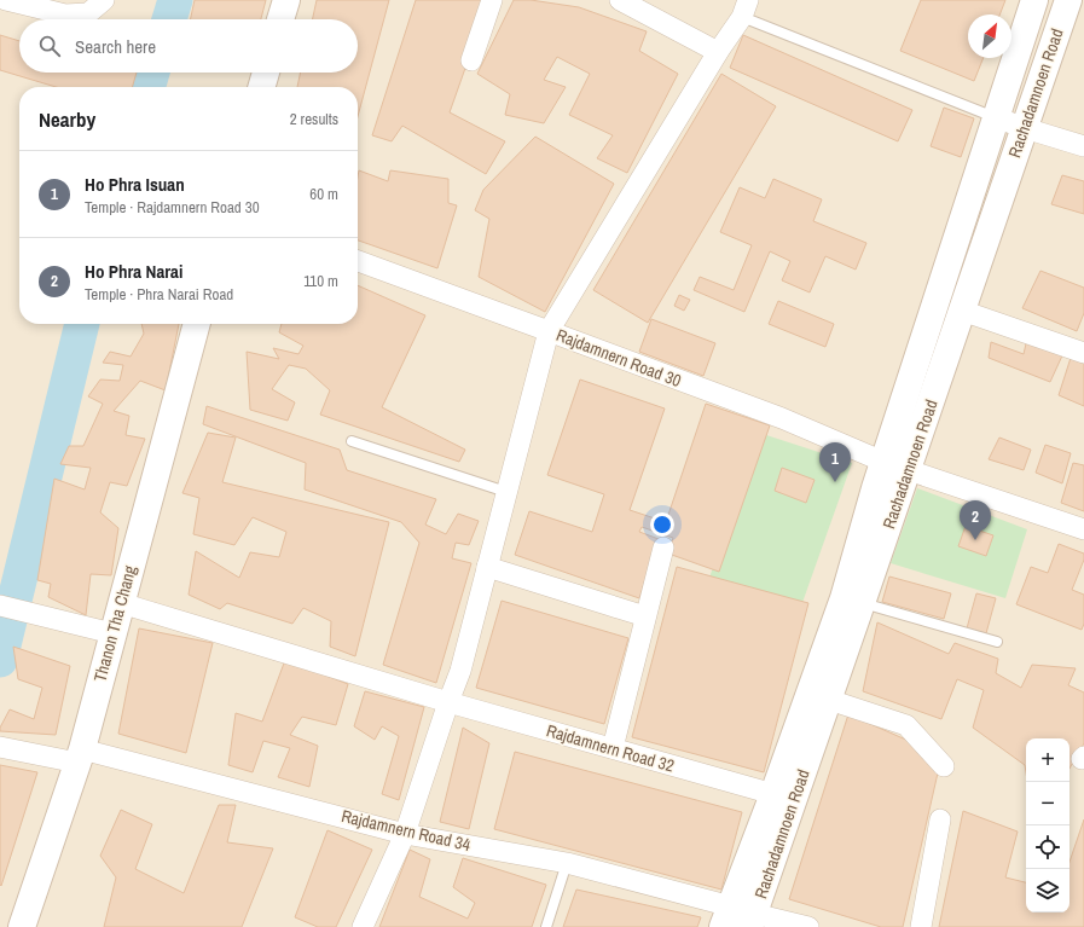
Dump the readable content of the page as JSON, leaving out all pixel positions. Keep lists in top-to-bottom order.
{
  "streets": {
    "main road": ["Rachadamnoen Road", "Thanon Tha Chang"],
    "street": ["Rajdamnern Road 30", "Rajdamnern Road 32", "Rajdamnern Road 34"]
  },
  "crossings": [
    ["Rachadamnoen Road", "Rajdamnern Road 30"],
    ["Rachadamnoen Road", "Rajdamnern Road 32"],
    ["Rachadamnoen Road", "Rajdamnern Road 34"],
    ["Thanon Tha Chang", "Rajdamnern Road 32"],
    ["Thanon Tha Chang", "Rajdamnern Road 34"]
  ],
  "north": "top right",
  "page": {
    "search": "Search here",
    "heading": ["Nearby", "2 results"],
    "list": [
      {
        "mark": "1",
        "name": "Ho Phra Isuan",
        "note": "Temple · Rajdamnern Road 30",
        "value": "60 m"
      },
      {
        "mark": "2",
        "name": "Ho Phra Narai",
        "note": "Temple · Phra Narai Road",
        "value": "110 m"
      }
    ],
    "pins": ["1", "2"],
    "map_buttons": ["+", "−"]
  }
}
